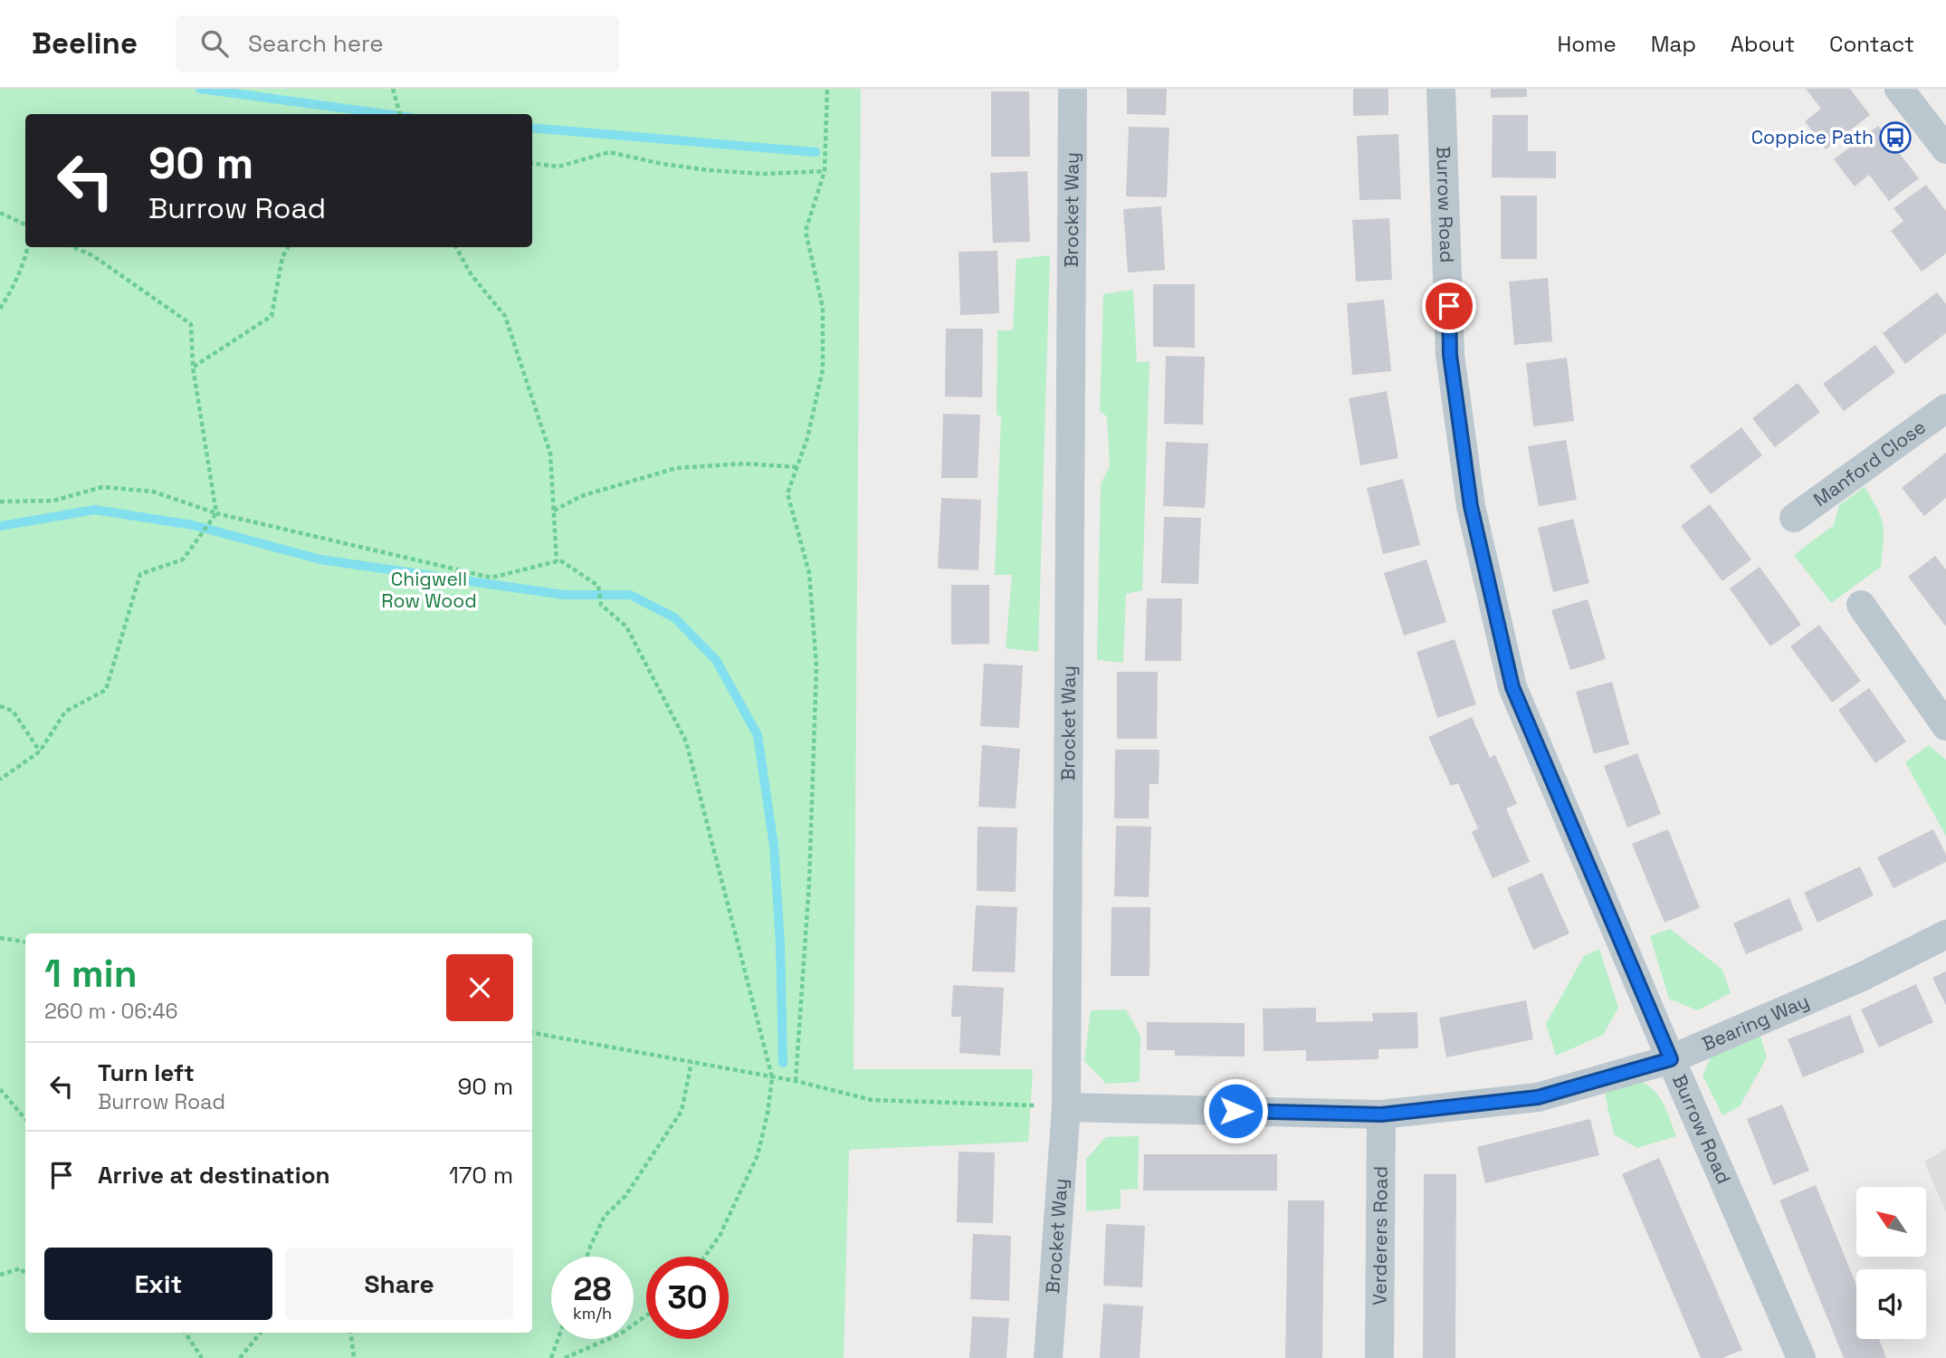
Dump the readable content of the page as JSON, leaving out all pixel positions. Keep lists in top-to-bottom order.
{
  "streets": {
    "street": [
      "Burrow Road",
      "Brocket Way",
      "Manford Close",
      "Bearing Way",
      "Verderers Road"
    ]
  },
  "crossings": [
    ["Burrow Road", "Bearing Way"],
    ["Brocket Way", "Bearing Way"],
    ["Bearing Way", "Verderers Road"]
  ],
  "parks": ["Chigwell Row Wood"],
  "places": {
    "bus stop": ["Coppice Path"]
  },
  "north": "top left",
  "page": {
    "header": "Beeline",
    "search": "Search here",
    "nav": [
      "Home",
      "Map",
      "About",
      "Contact"
    ],
    "turn": ["90 m", "Burrow Road"],
    "heading": ["1 min", "260 m · 06:46"],
    "list": [
      {
        "name": "Turn left",
        "note": "Burrow Road",
        "value": "90 m"
      },
      {
        "name": "Arrive at destination",
        "value": "170 m"
      }
    ],
    "buttons": ["Exit", "Share"],
    "speed": "28 km/h",
    "limit": "30"
  }
}
